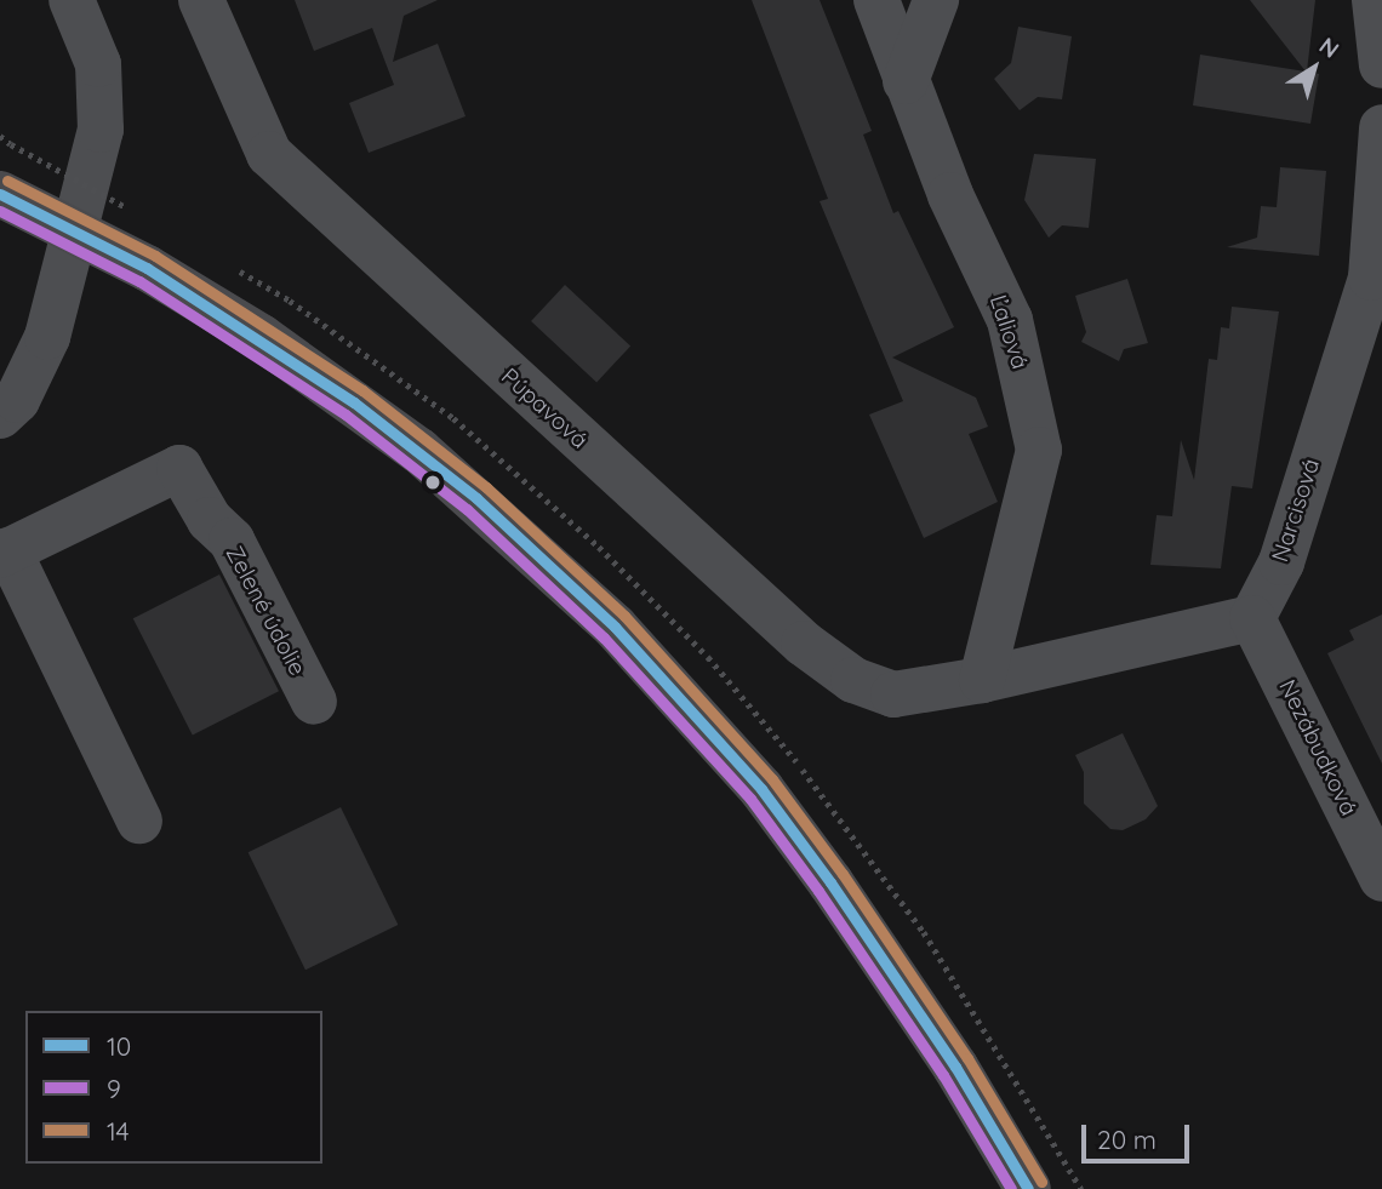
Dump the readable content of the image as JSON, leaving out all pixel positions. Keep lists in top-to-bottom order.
{
  "streets": {
    "street": [
      "Ľaliová",
      "Púpavová",
      "Narcisová",
      "Zelené údolie",
      "Nezábudková"
    ]
  },
  "crossings": [
    ["Ľaliová", "Púpavová"],
    ["Narcisová", "Nezábudková"]
  ],
  "lines": ["transit line 14", "transit line 10", "transit line 9"],
  "legend": ["10", "9", "14"],
  "scale_bar": "20 m",
  "north": "top right"
}
